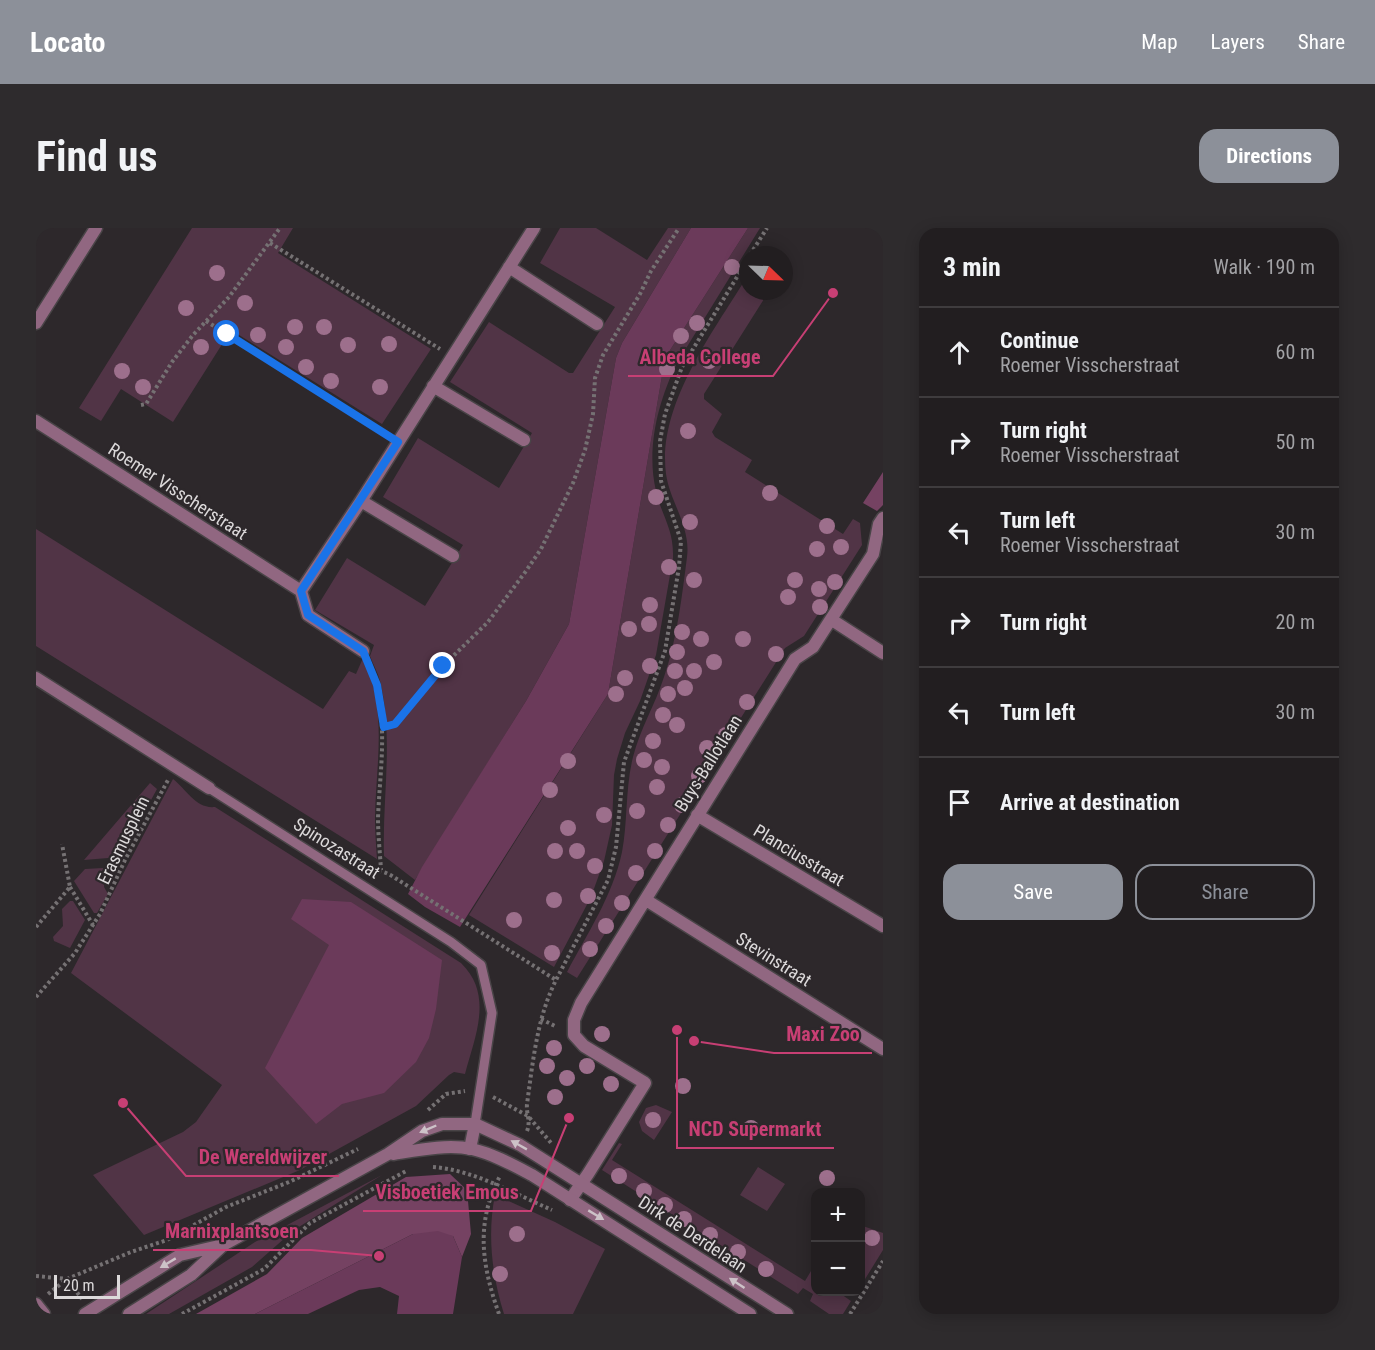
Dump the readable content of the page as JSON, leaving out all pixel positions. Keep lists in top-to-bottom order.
{
  "streets": {
    "street": [
      "Roemer Visscherstraat",
      "Buys-Ballotlaan",
      "Spinozastraat",
      "Planciusstraat",
      "Stevinstraat",
      "Dirk de Derdelaan"
    ],
    "path": ["Erasmusplein"]
  },
  "crossings": [
    ["Buys-Ballotlaan", "Planciusstraat"],
    ["Buys-Ballotlaan", "Stevinstraat"],
    ["Buys-Ballotlaan", "Dirk de Derdelaan"],
    ["Erasmusplein", "Spinozastraat"],
    ["Spinozastraat", "Dirk de Derdelaan"]
  ],
  "places": [
    "Albeda College",
    "NCD Supermarkt",
    "Maxi Zoo",
    "De Wereldwijzer",
    "Visboetiek Emous",
    "Marnixplantsoen"
  ],
  "scale_bar": "20 m",
  "north": "bottom right",
  "page": {
    "header": "Locato",
    "nav": ["Map", "Layers", "Share"],
    "buttons": [
      "Directions",
      ["Save", "Share"]
    ],
    "title": "Find us",
    "heading": ["3 min", "Walk · 190 m"],
    "list": [
      ["Continue", "Roemer Visscherstraat", "60 m"],
      ["Turn right", "Roemer Visscherstraat", "50 m"],
      ["Turn left", "Roemer Visscherstraat", "30 m"],
      ["Turn right", "20 m"],
      ["Turn left", "30 m"],
      "Arrive at destination"
    ],
    "map_buttons": ["+", "−"],
    "scale": "20 m"
  }
}
